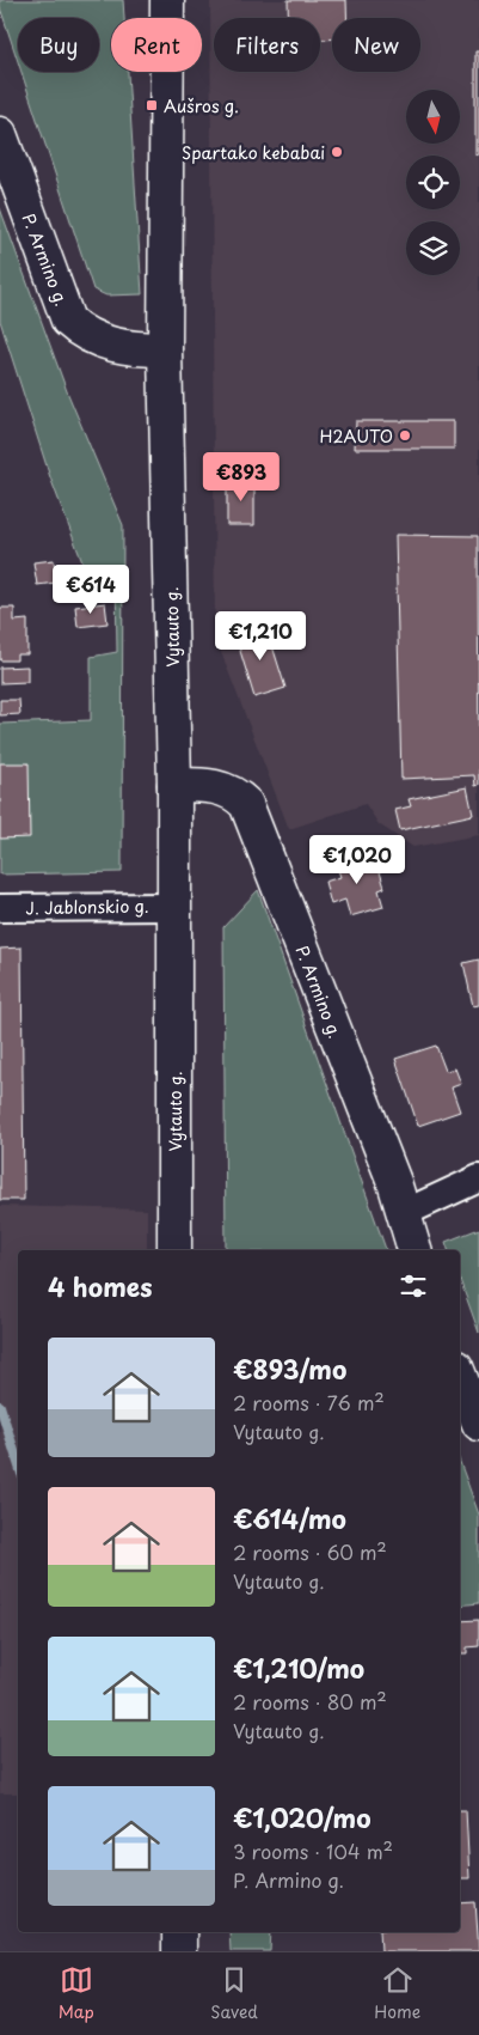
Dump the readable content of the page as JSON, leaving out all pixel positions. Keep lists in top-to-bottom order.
{
  "streets": {
    "main road": ["P. Armino g.", "Vytauto g."],
    "street": ["J. Jablonskio g."]
  },
  "crossings": [
    ["P. Armino g.", "Vytauto g."],
    ["Vytauto g.", "J. Jablonskio g."]
  ],
  "places": {
    "transit": ["Aušros g."],
    "other": ["Spartako kebabai", "H2AUTO"]
  },
  "north": "bottom",
  "page": {
    "chip": [
      "Buy",
      "Rent",
      "Filters",
      "New"
    ],
    "price": [
      "€893",
      "€614",
      "€1,210",
      "€1,020"
    ],
    "heading": "4 homes",
    "list": [
      {
        "name": "€893/mo",
        "note": "2 rooms · 76 m² · Vytauto g."
      },
      {
        "name": "€614/mo",
        "note": "2 rooms · 60 m² · Vytauto g."
      },
      {
        "name": "€1,210/mo",
        "note": "2 rooms · 80 m² · Vytauto g."
      },
      {
        "name": "€1,020/mo",
        "note": "3 rooms · 104 m² · P. Armino g."
      }
    ],
    "tabs": ["Map", "Saved", "Home"]
  }
}
